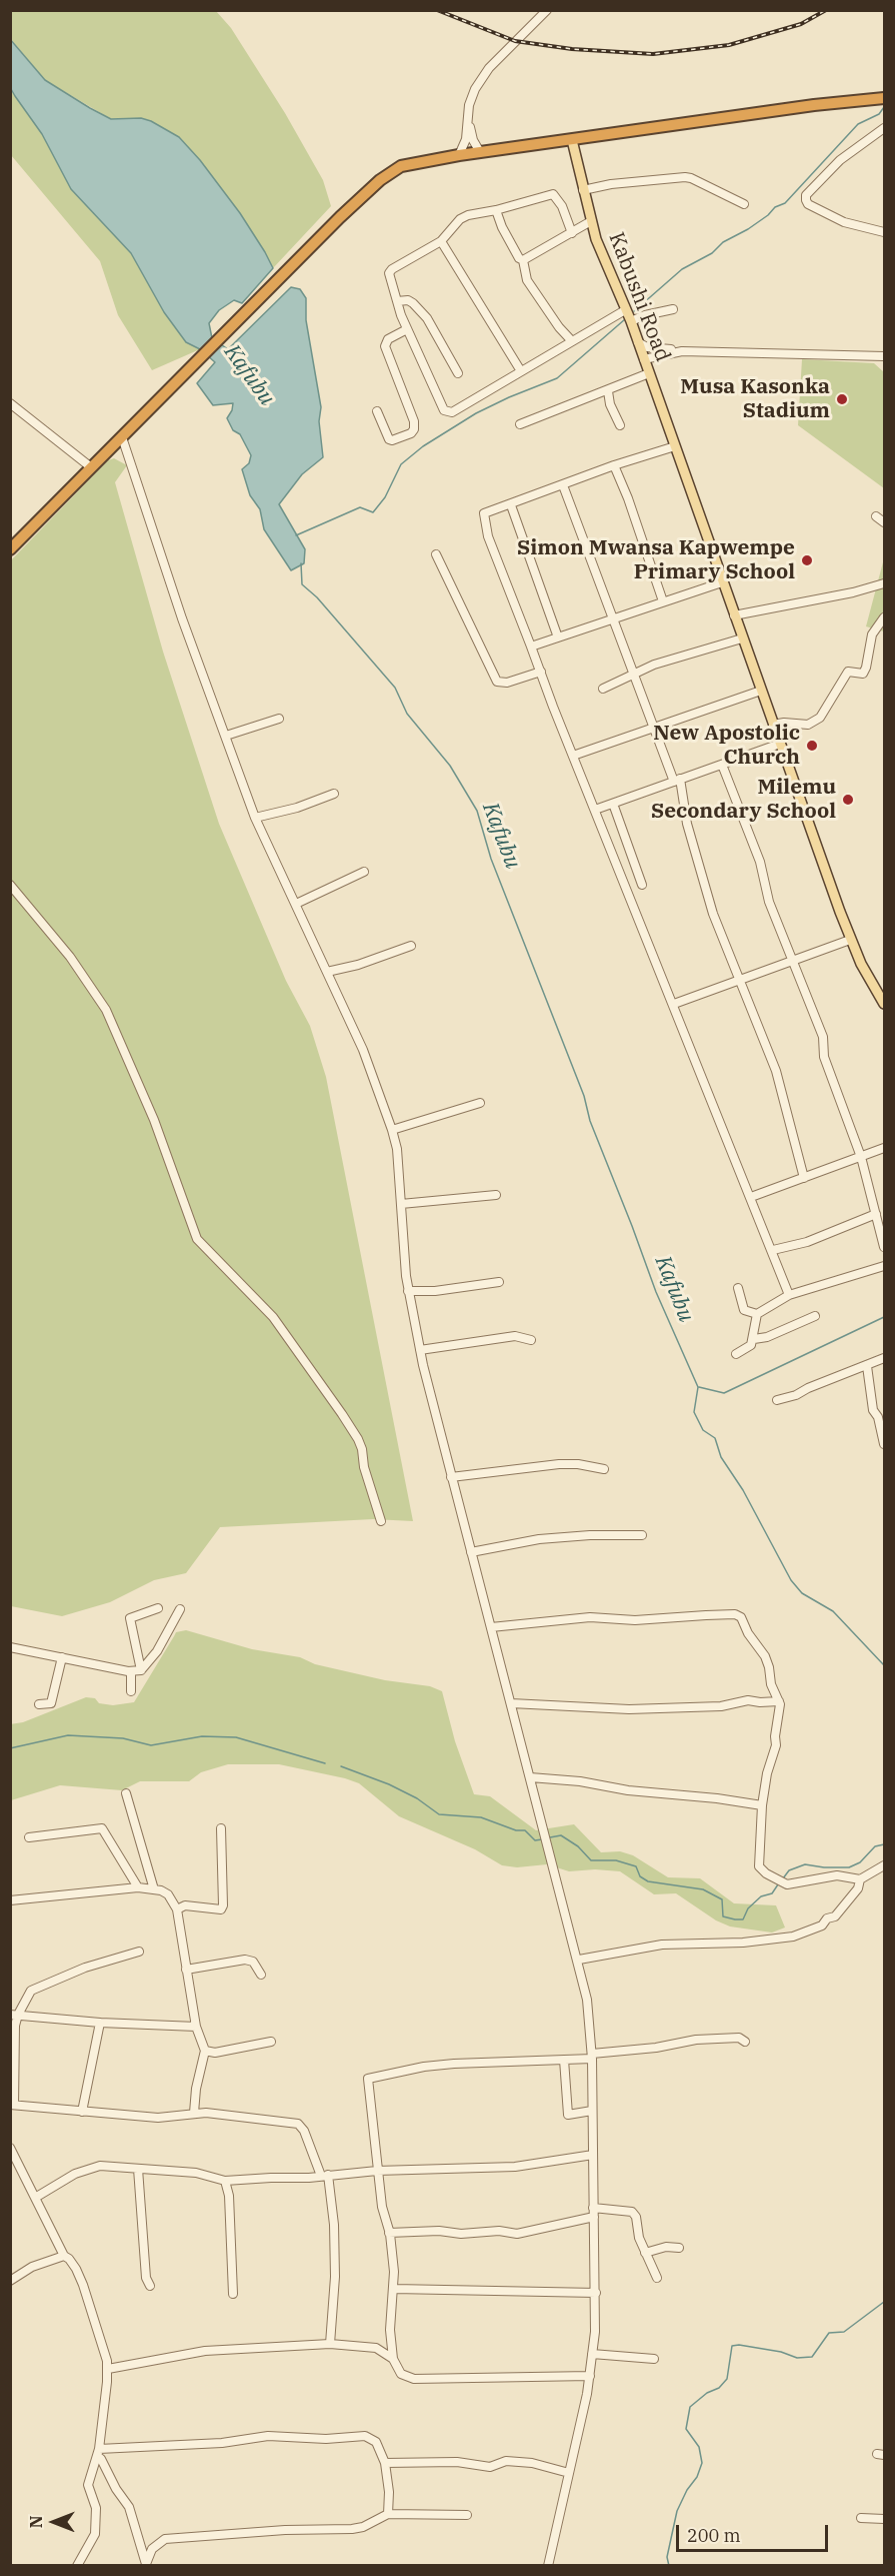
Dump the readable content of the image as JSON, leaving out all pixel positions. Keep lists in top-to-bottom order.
{
  "streets": {
    "main road": ["Kabushi Road"]
  },
  "water": ["Kafubu"],
  "places": [
    "Musa Kasonka Stadium",
    "Simon Mwansa Kapwempe Primary School",
    "New Apostolic Church",
    "Milemu Secondary School"
  ],
  "scale_bar": "200 m",
  "north": "left"
}
